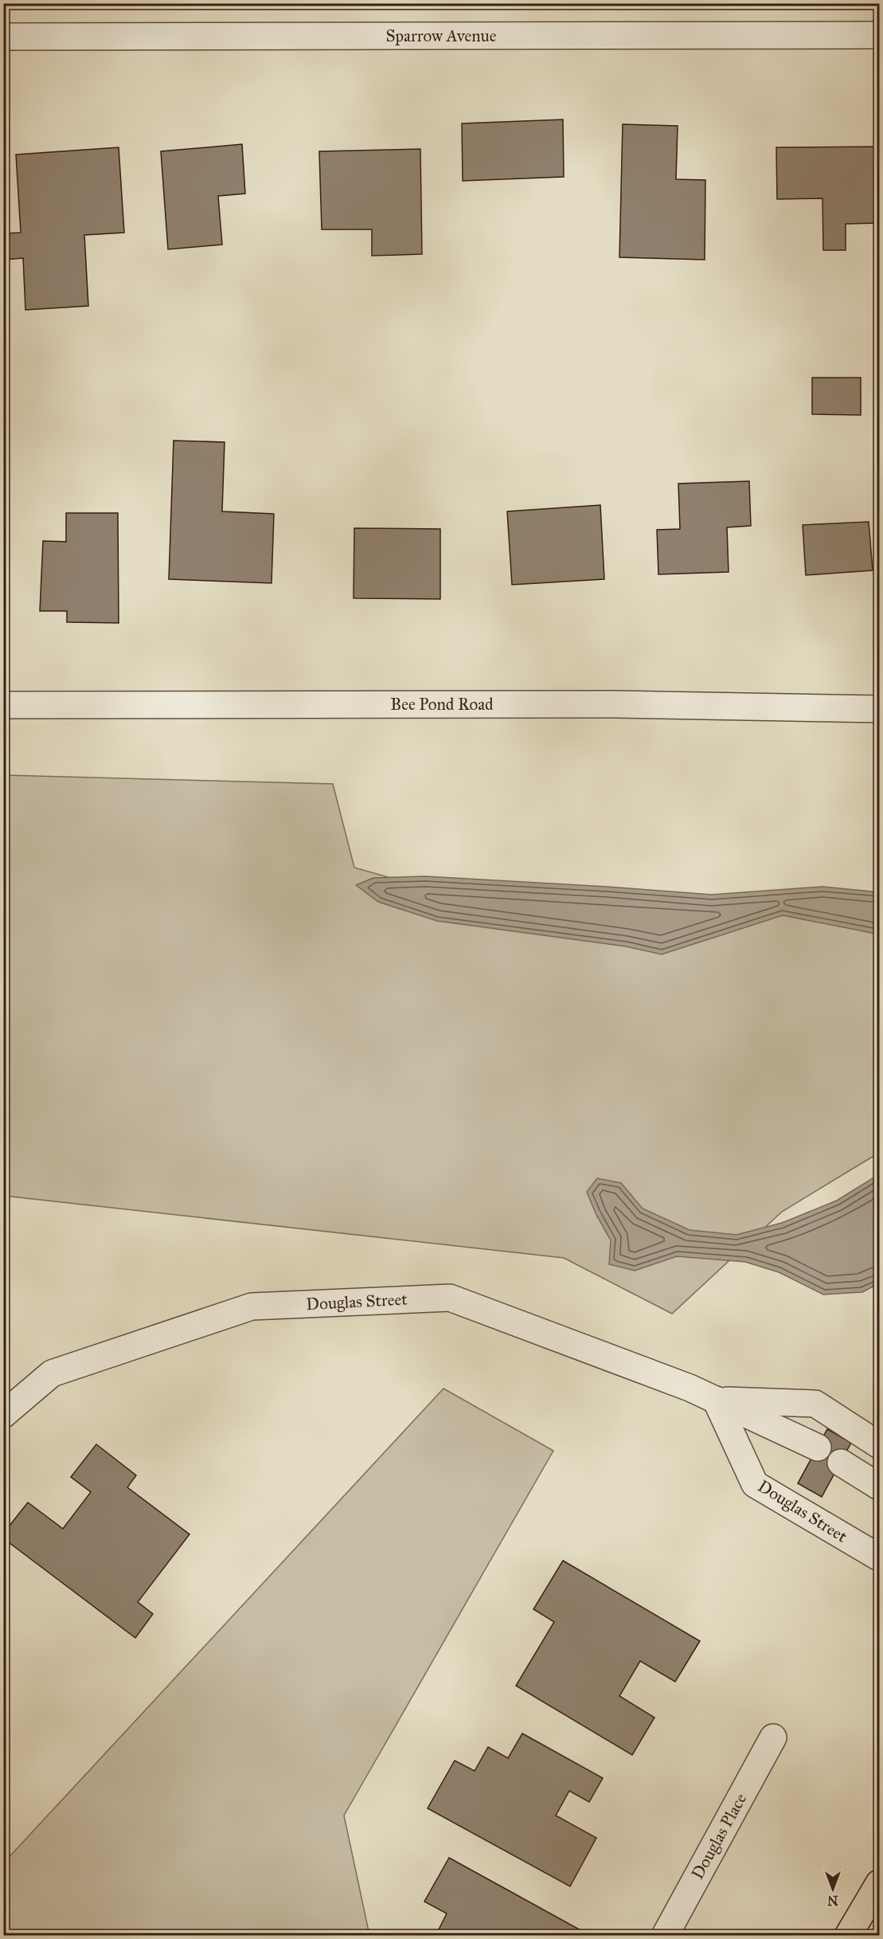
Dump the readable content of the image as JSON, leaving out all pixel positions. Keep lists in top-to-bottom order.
{
  "streets": {
    "street": [
      "Sparrow Avenue",
      "Bee Pond Road",
      "Douglas Street",
      "Douglas Place"
    ]
  },
  "north": "bottom"
}
